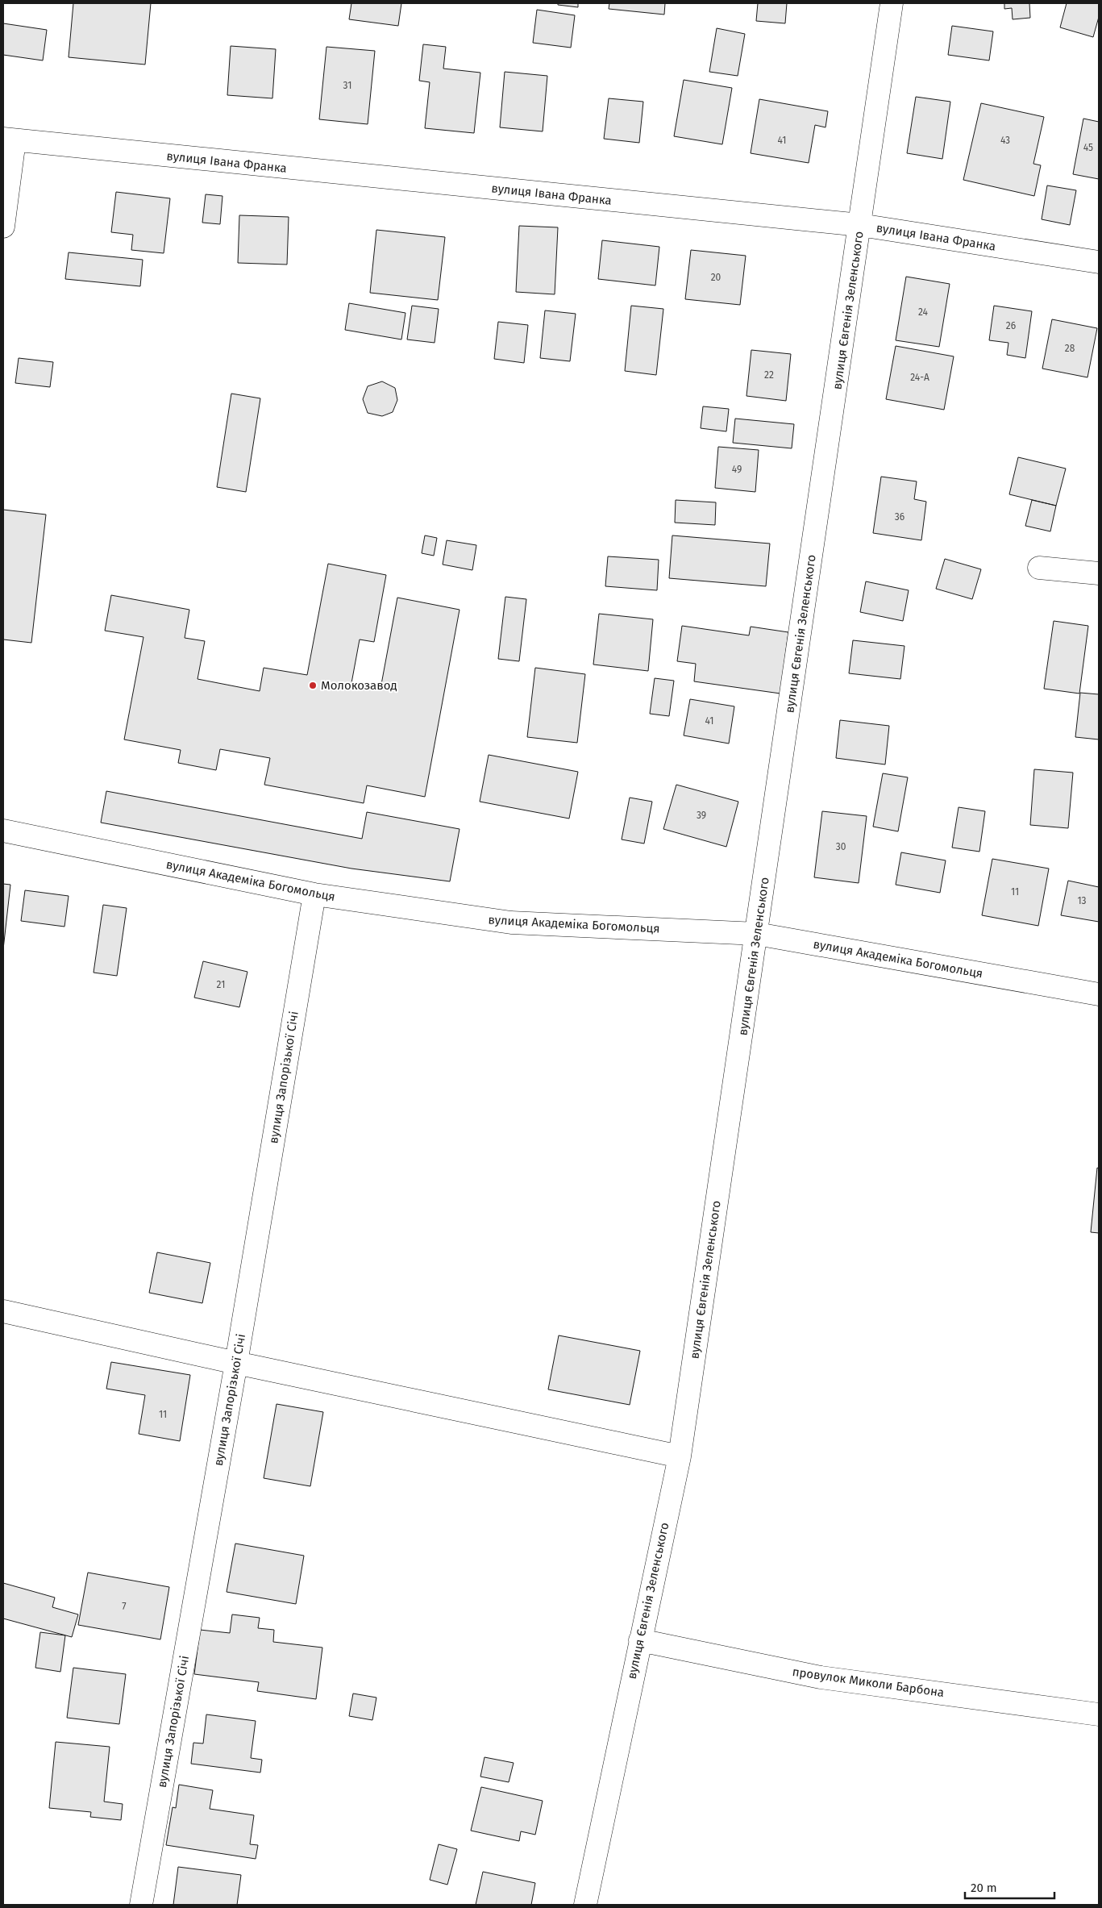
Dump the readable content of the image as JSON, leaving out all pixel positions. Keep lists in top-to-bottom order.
{
  "streets": {
    "street": [
      "вулиця Івана Франка",
      "вулиця Євгенія Зеленського",
      "вулиця Академіка Богомольця",
      "вулиця Запорізької Січі",
      "провулок Миколи Барбона"
    ]
  },
  "crossings": [
    ["вулиця Івана Франка", "вулиця Євгенія Зеленського"],
    ["вулиця Євгенія Зеленського", "вулиця Академіка Богомольця"],
    ["вулиця Євгенія Зеленського", "провулок Миколи Барбона"],
    ["вулиця Академіка Богомольця", "вулиця Запорізької Січі"]
  ],
  "places": ["Молокозавод"],
  "house_numbers": [
    "31",
    "41",
    "43",
    "45",
    "20",
    "24",
    "26",
    "28",
    "22",
    "24-А",
    "49",
    "36",
    "41",
    "39",
    "30",
    "11",
    "13",
    "21",
    "11",
    "7"
  ],
  "scale_bar": "20 m"
}
